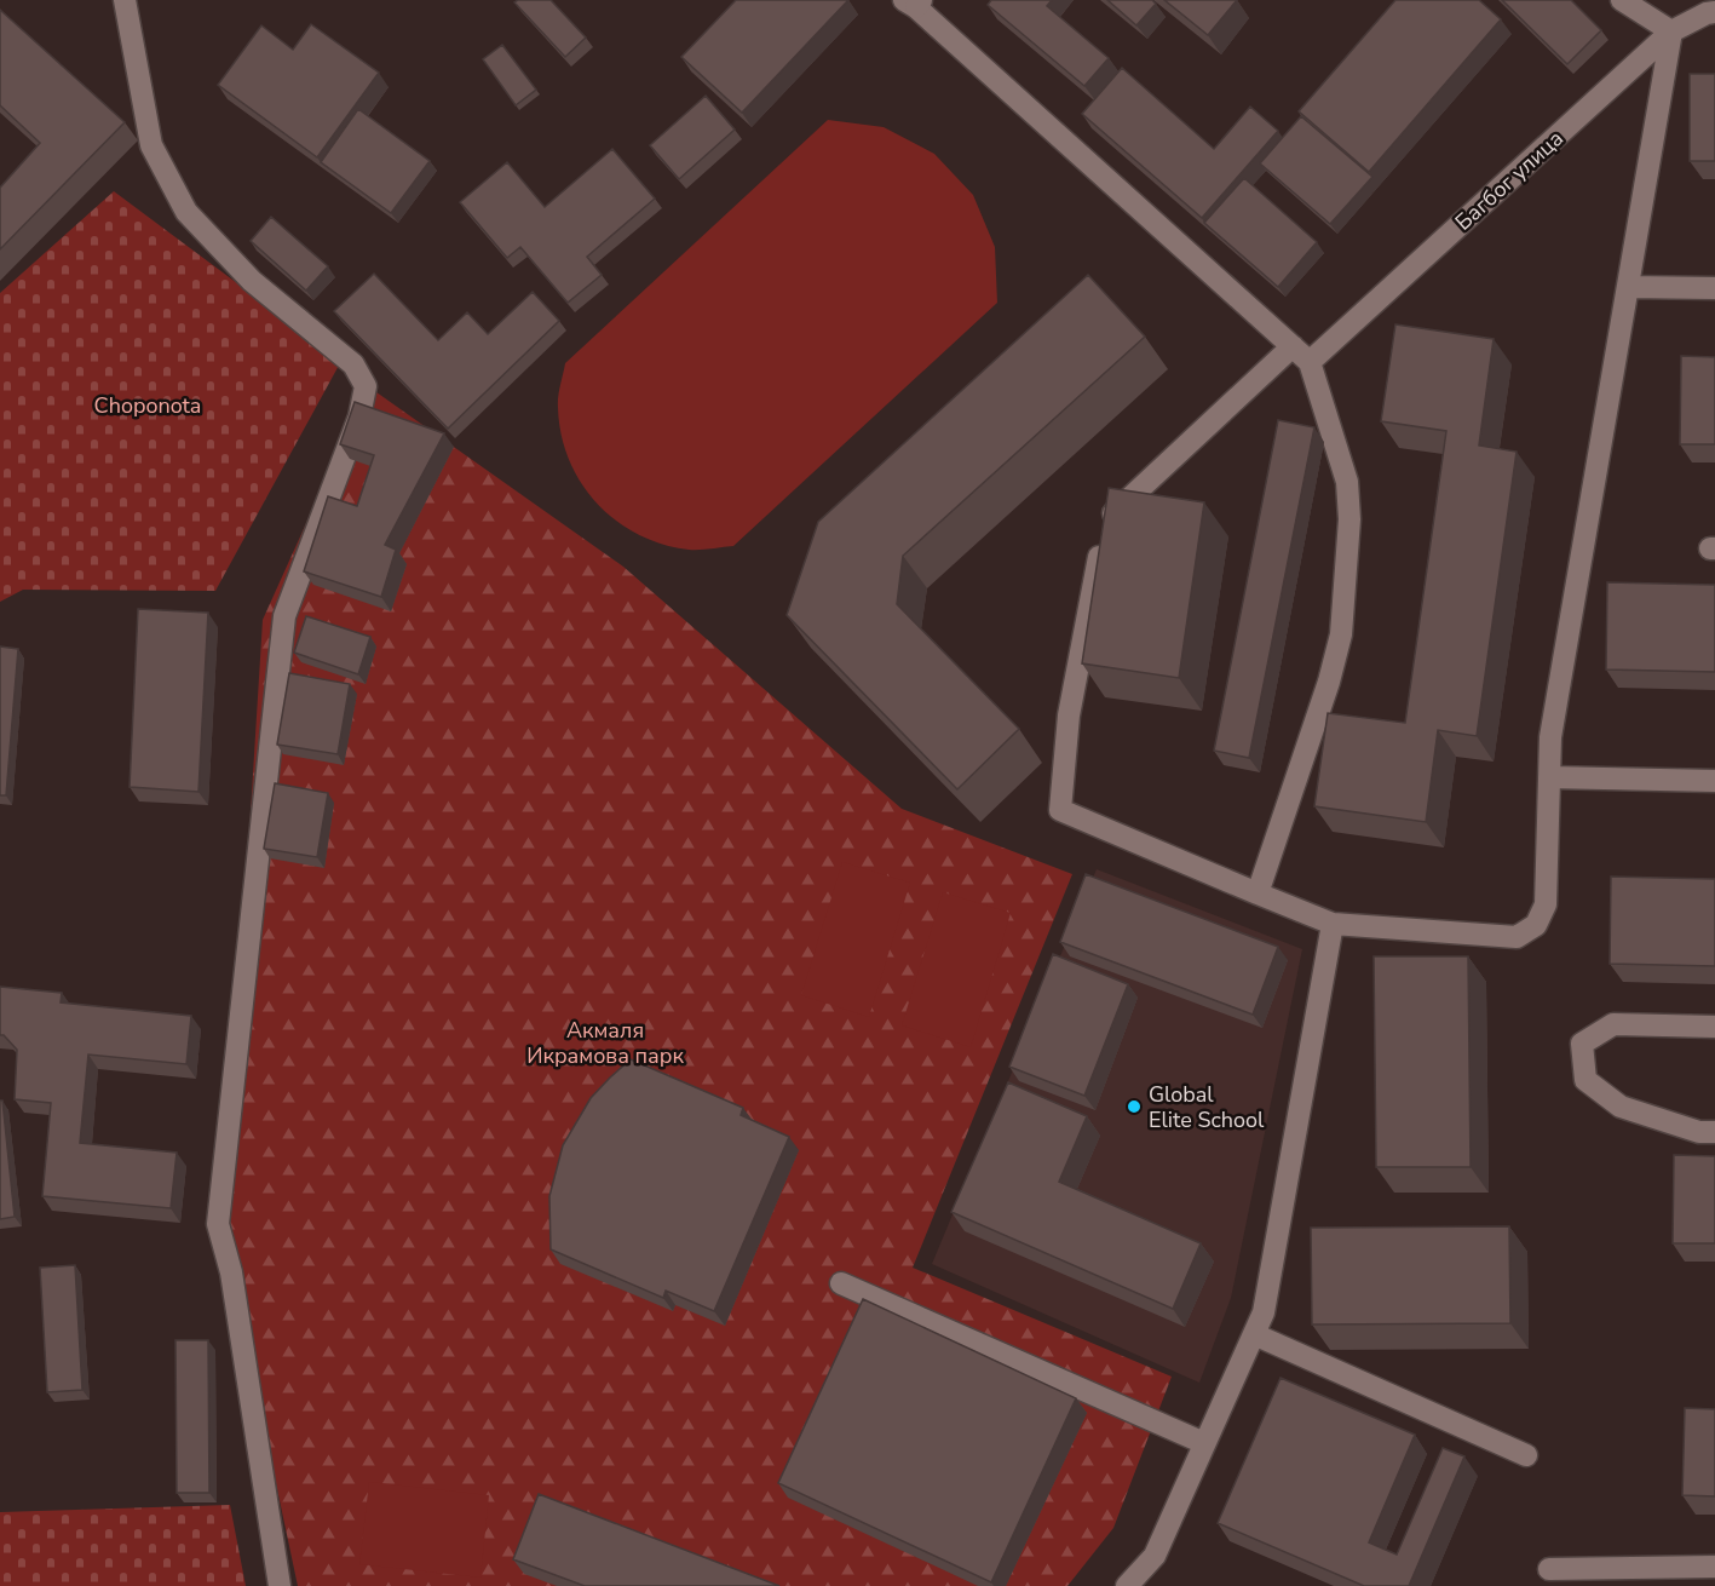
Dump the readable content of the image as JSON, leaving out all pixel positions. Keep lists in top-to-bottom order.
{
  "streets": {
    "street": ["Багбог улица"]
  },
  "parks": ["Choponota", "Акмаля Икрамова парк"],
  "places": ["Global Elite School"]
}
